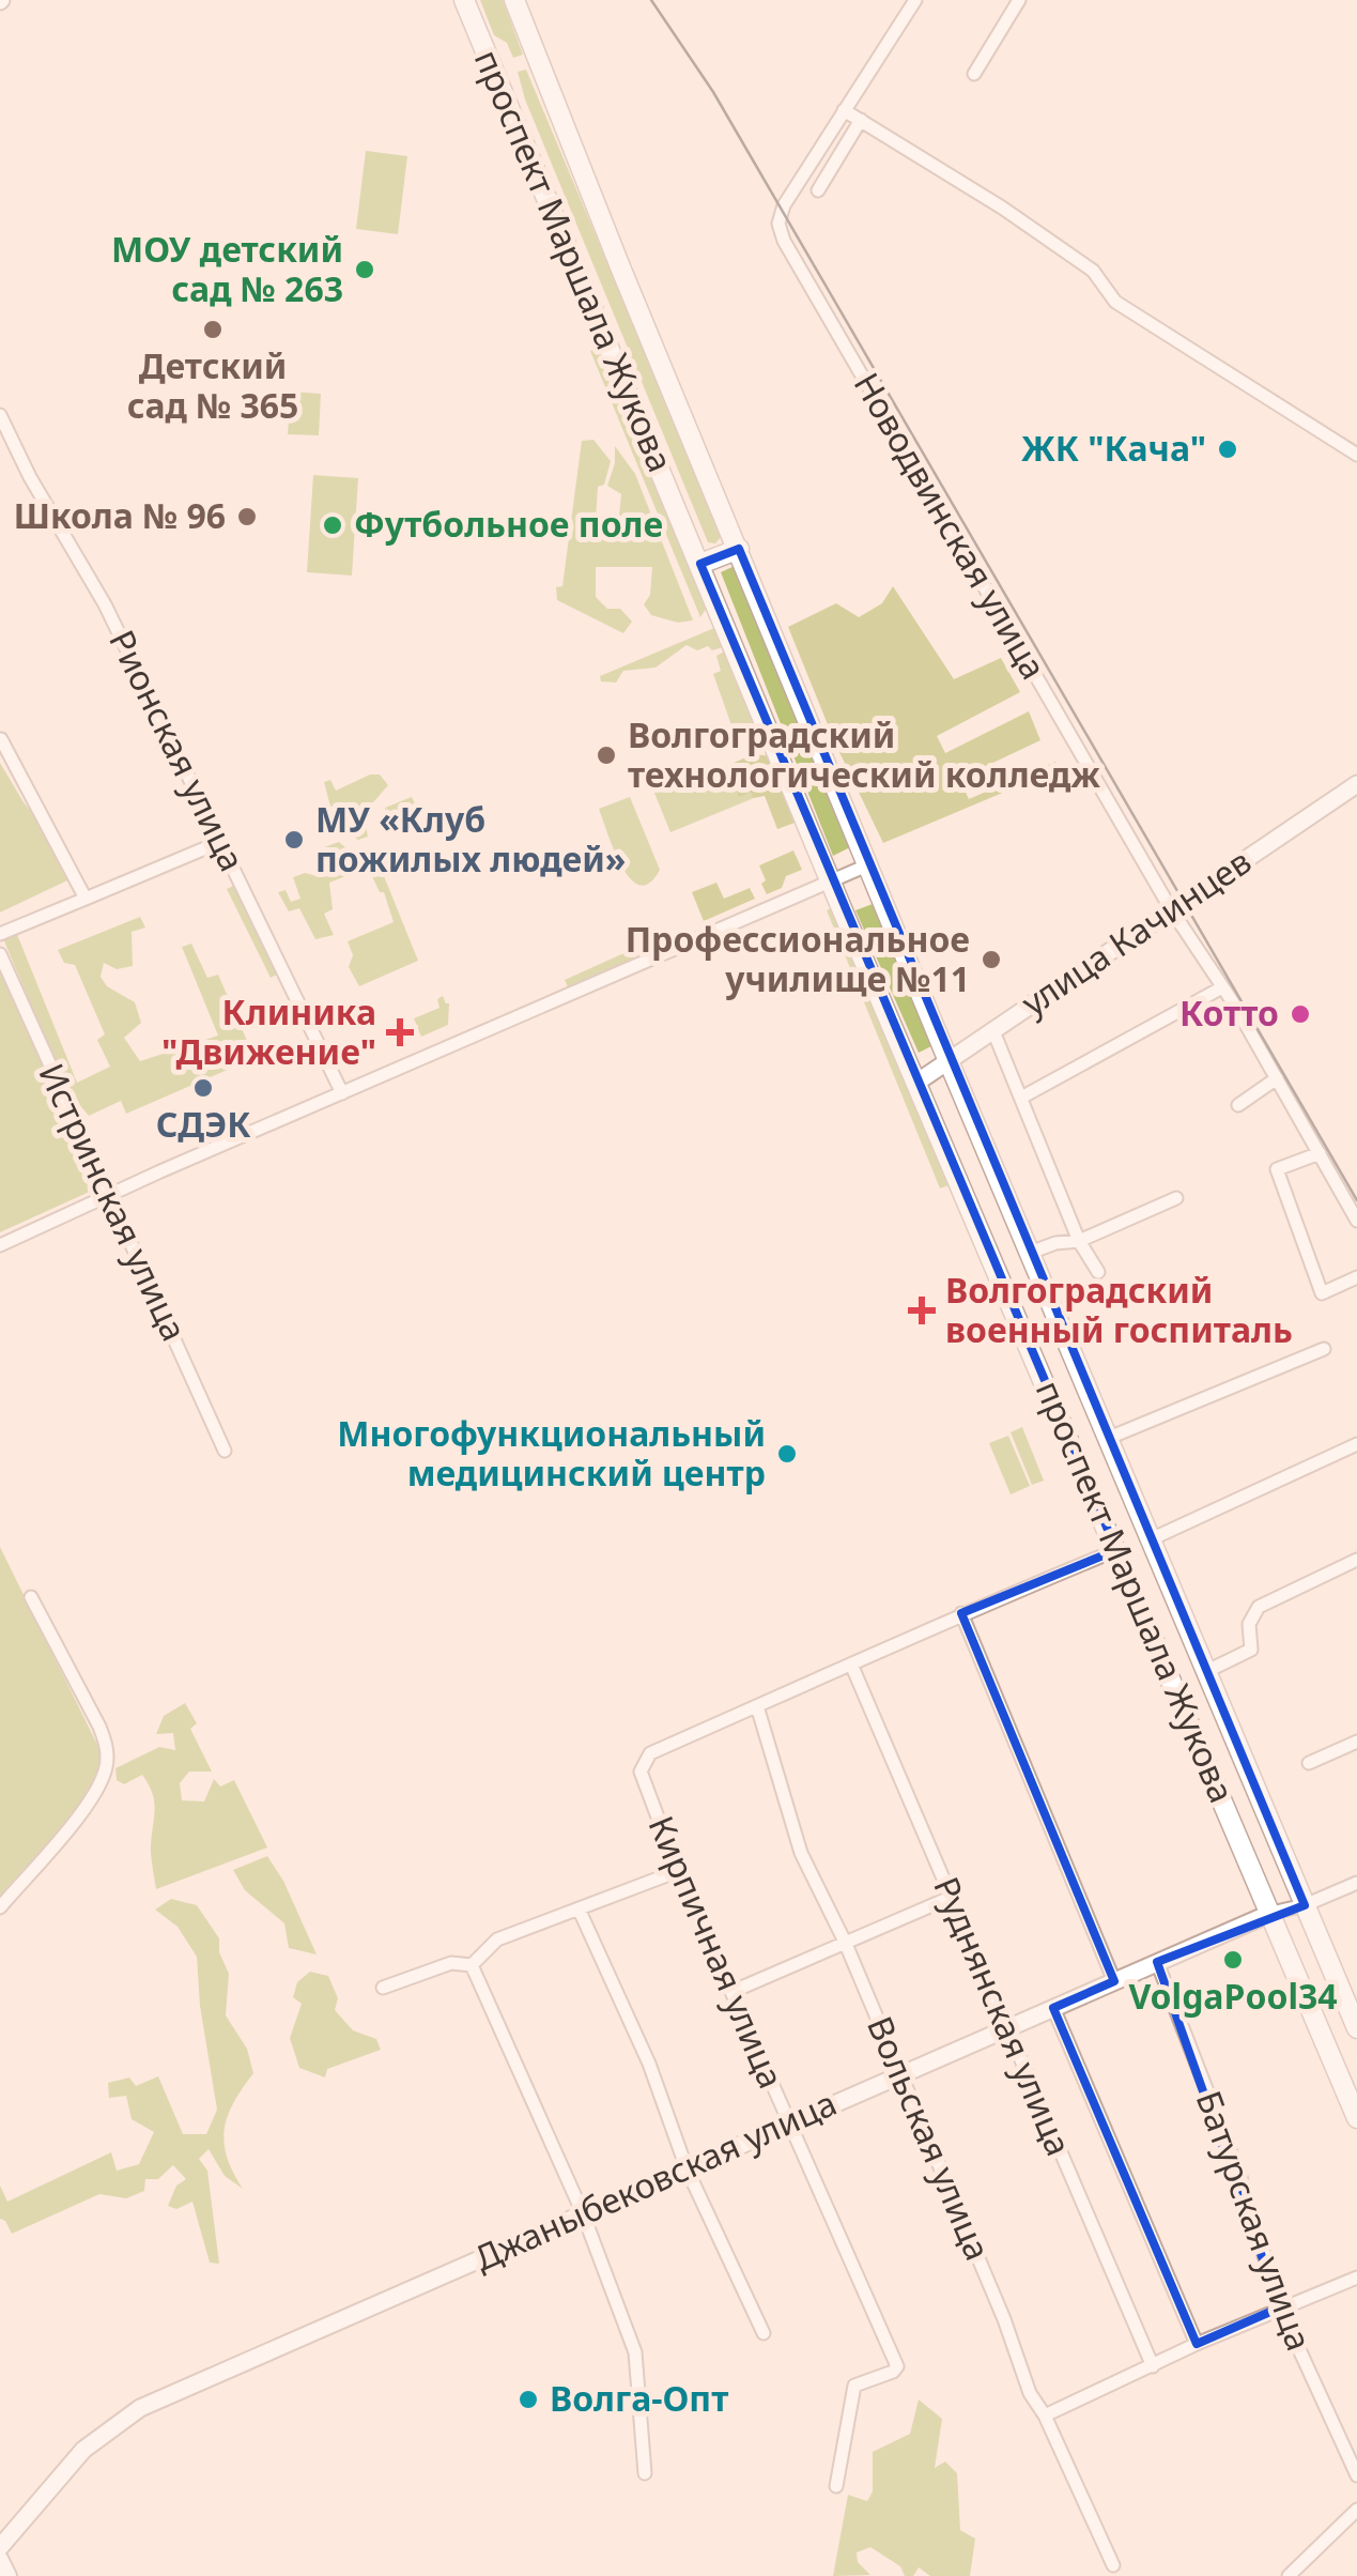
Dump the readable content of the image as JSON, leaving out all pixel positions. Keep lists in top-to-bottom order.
{
  "streets": {
    "highway": ["проспект Маршала Жукова"],
    "main road": ["улица Качинцев", "Джаныбековская улица"],
    "street": [
      "Новодвинская улица",
      "Рионская улица",
      "Истринская улица",
      "Кирпичная улица",
      "Руднянская улица",
      "Вольская улица",
      "Батурская улица"
    ]
  },
  "crossings": [
    ["проспект Маршала Жукова", "улица Качинцев"],
    ["проспект Маршала Жукова", "Джаныбековская улица"],
    ["Новодвинская улица", "улица Качинцев"],
    ["Кирпичная улица", "Вольская улица"],
    ["Кирпичная улица", "Джаныбековская улица"],
    ["Руднянская улица", "Джаныбековская улица"],
    ["Вольская улица", "Джаныбековская улица"],
    ["Джаныбековская улица", "Батурская улица"]
  ],
  "places": {
    "other": [
      "МОУ детский сад № 263",
      "Детский сад № 365",
      "ЖК \"Кача\"",
      "Школа № 96",
      "Футбольное поле",
      "Волгоградский технологический колледж",
      "МУ «Клуб пожилых людей»",
      "Профессиональное училище №11",
      "Котто",
      "СДЭК",
      "Многофункциональный медицинский центр",
      "VolgaPool34",
      "Волга-Опт"
    ],
    "health": ["Клиника \"Движение\"", "Волгоградский военный госпиталь"]
  }
}
